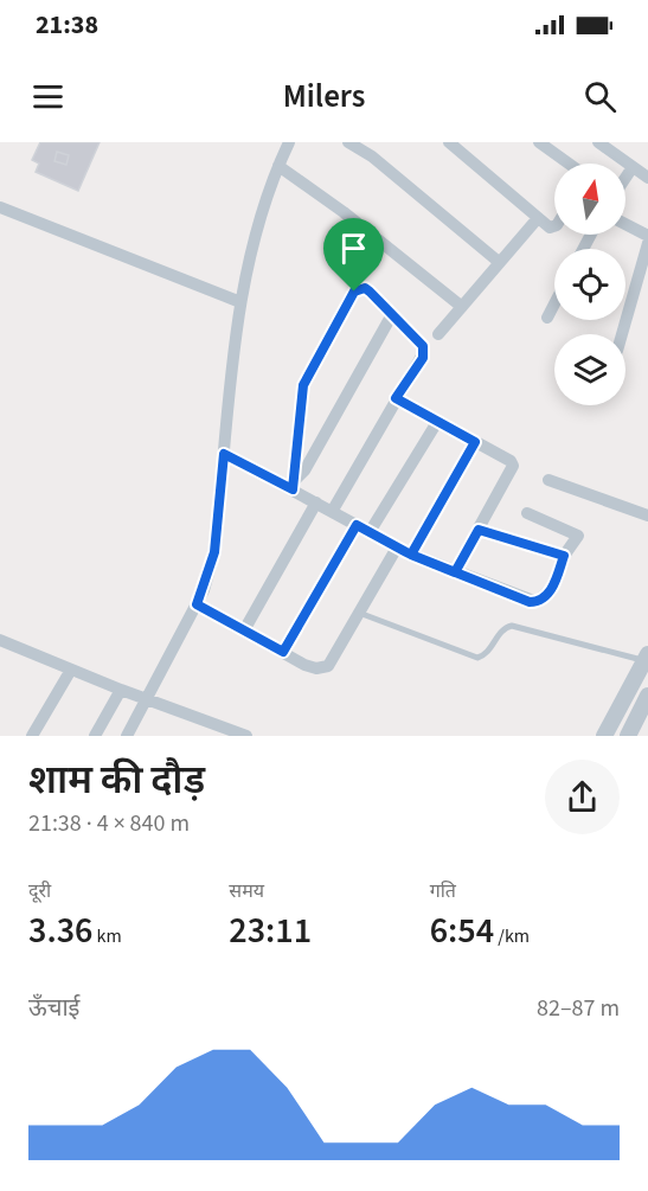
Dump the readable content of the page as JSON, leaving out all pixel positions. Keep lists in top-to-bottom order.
{
  "north": "top",
  "page": {
    "status": "21:38",
    "header": "Milers",
    "heading": ["शाम की दौड़", "21:38 · 4 × 840 m"],
    "stats": [
      ["दूरी", "3.36 km"],
      ["समय", "23:11"],
      ["गति", "6:54 /km"]
    ],
    "chart": ["ऊँचाई", "82–87 m"]
  }
}
